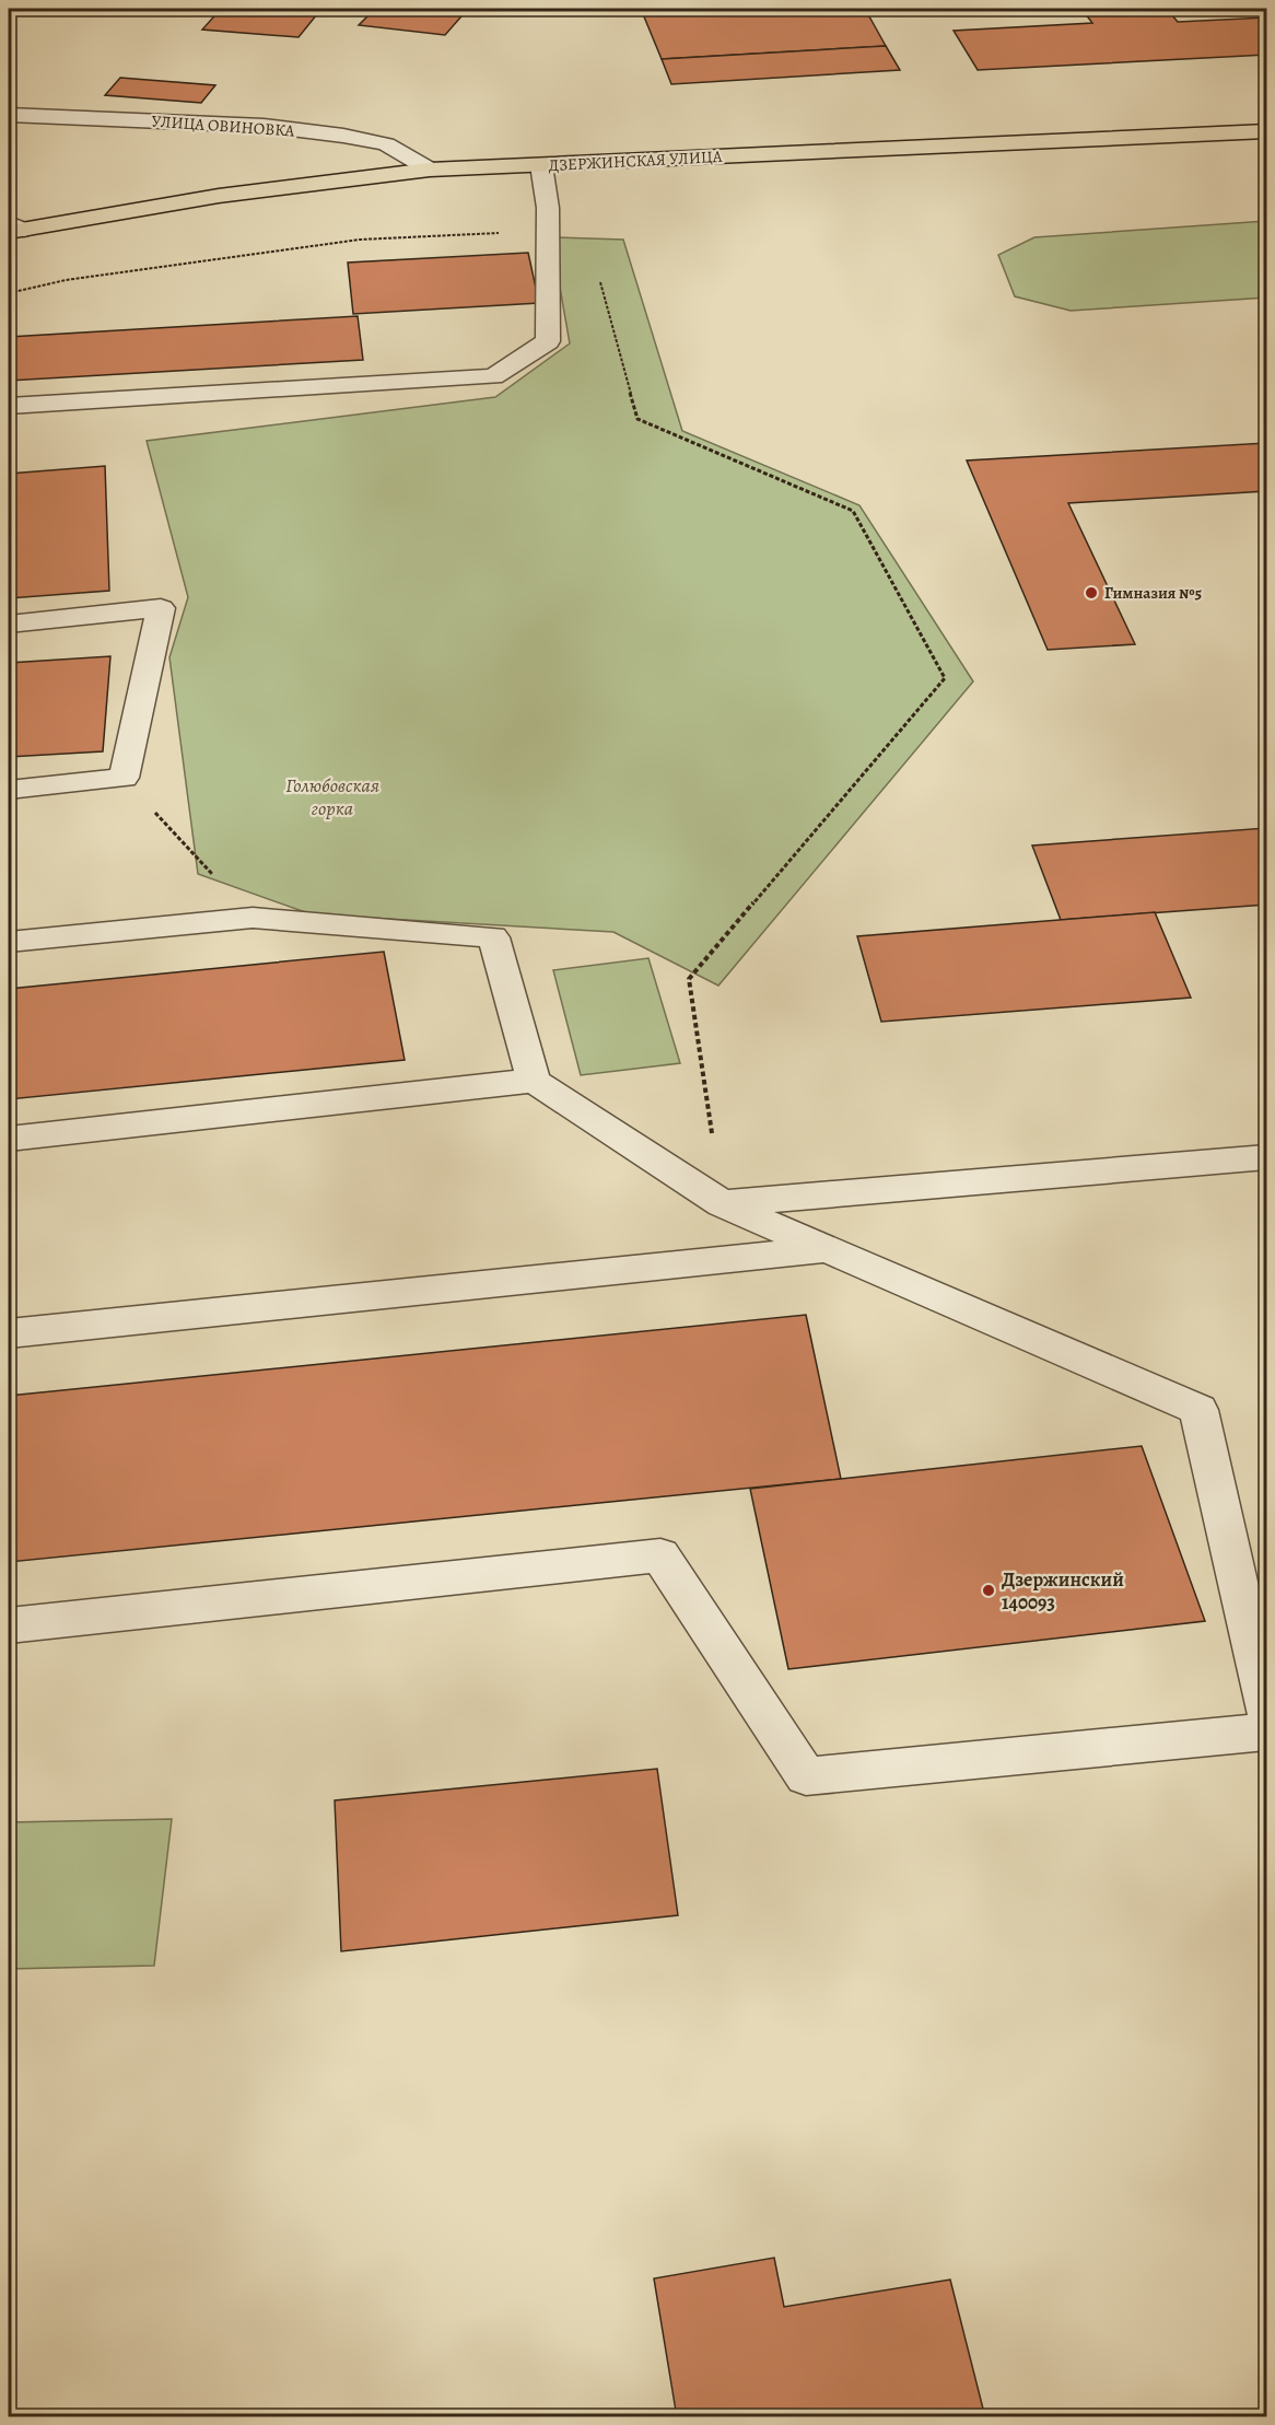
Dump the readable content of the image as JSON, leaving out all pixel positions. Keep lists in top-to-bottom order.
{
  "streets": {
    "main road": ["ДЗЕРЖИНСКАЯ УЛИЦА"],
    "street": ["УЛИЦА ОВИНОВКА"]
  },
  "crossings": [
    ["УЛИЦА ОВИНОВКА", "ДЗЕРЖИНСКАЯ УЛИЦА"]
  ],
  "parks": ["Голюбовская горка"],
  "places": ["Гимназия №5", "Дзержинский 140093"]
}
